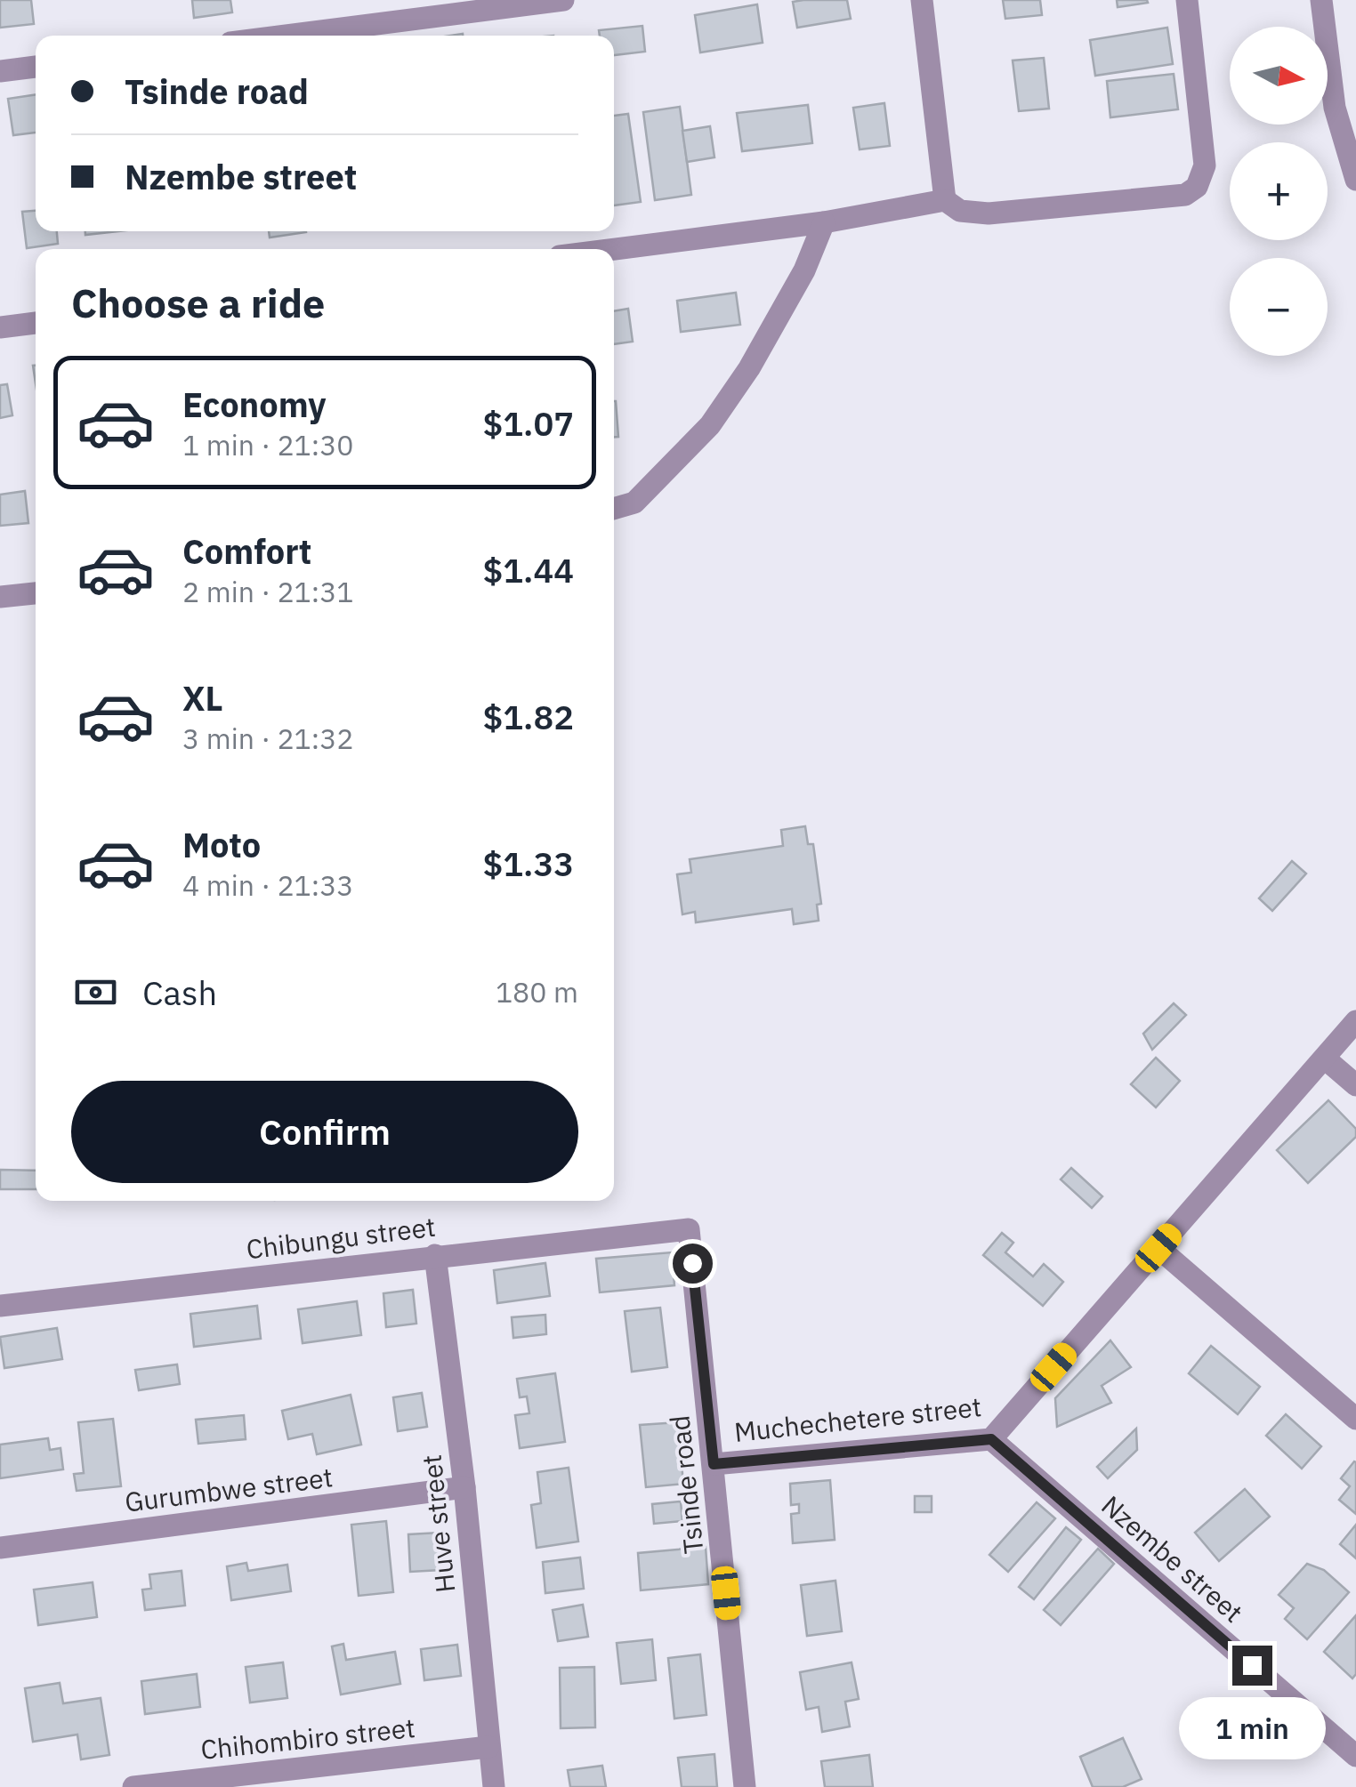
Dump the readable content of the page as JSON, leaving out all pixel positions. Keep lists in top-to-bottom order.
{
  "streets": {
    "street": [
      "Chibungu street",
      "Muchechetere street",
      "Tsinde road",
      "Gurumbwe street",
      "Huve street",
      "Nzembe street",
      "Chihombiro street"
    ]
  },
  "crossings": [
    ["Chibungu street", "Tsinde road"],
    ["Chibungu street", "Huve street"],
    ["Muchechetere street", "Tsinde road"],
    ["Muchechetere street", "Nzembe street"],
    ["Gurumbwe street", "Huve street"],
    ["Huve street", "Chihombiro street"]
  ],
  "north": "right",
  "page": {
    "map_buttons": ["+", "−"],
    "banner": ["Tsinde road", "Nzembe street"],
    "heading": "Choose a ride",
    "list": [
      {
        "name": "Economy",
        "note": "1 min · 21:30",
        "value": "$1.07"
      },
      {
        "name": "Comfort",
        "note": "2 min · 21:31",
        "value": "$1.44"
      },
      {
        "name": "XL",
        "note": "3 min · 21:32",
        "value": "$1.82"
      },
      {
        "name": "Moto",
        "note": "4 min · 21:33",
        "value": "$1.33"
      }
    ],
    "pay": ["Cash", "180 m"],
    "buttons": "Confirm",
    "bubble": "1 min"
  }
}
